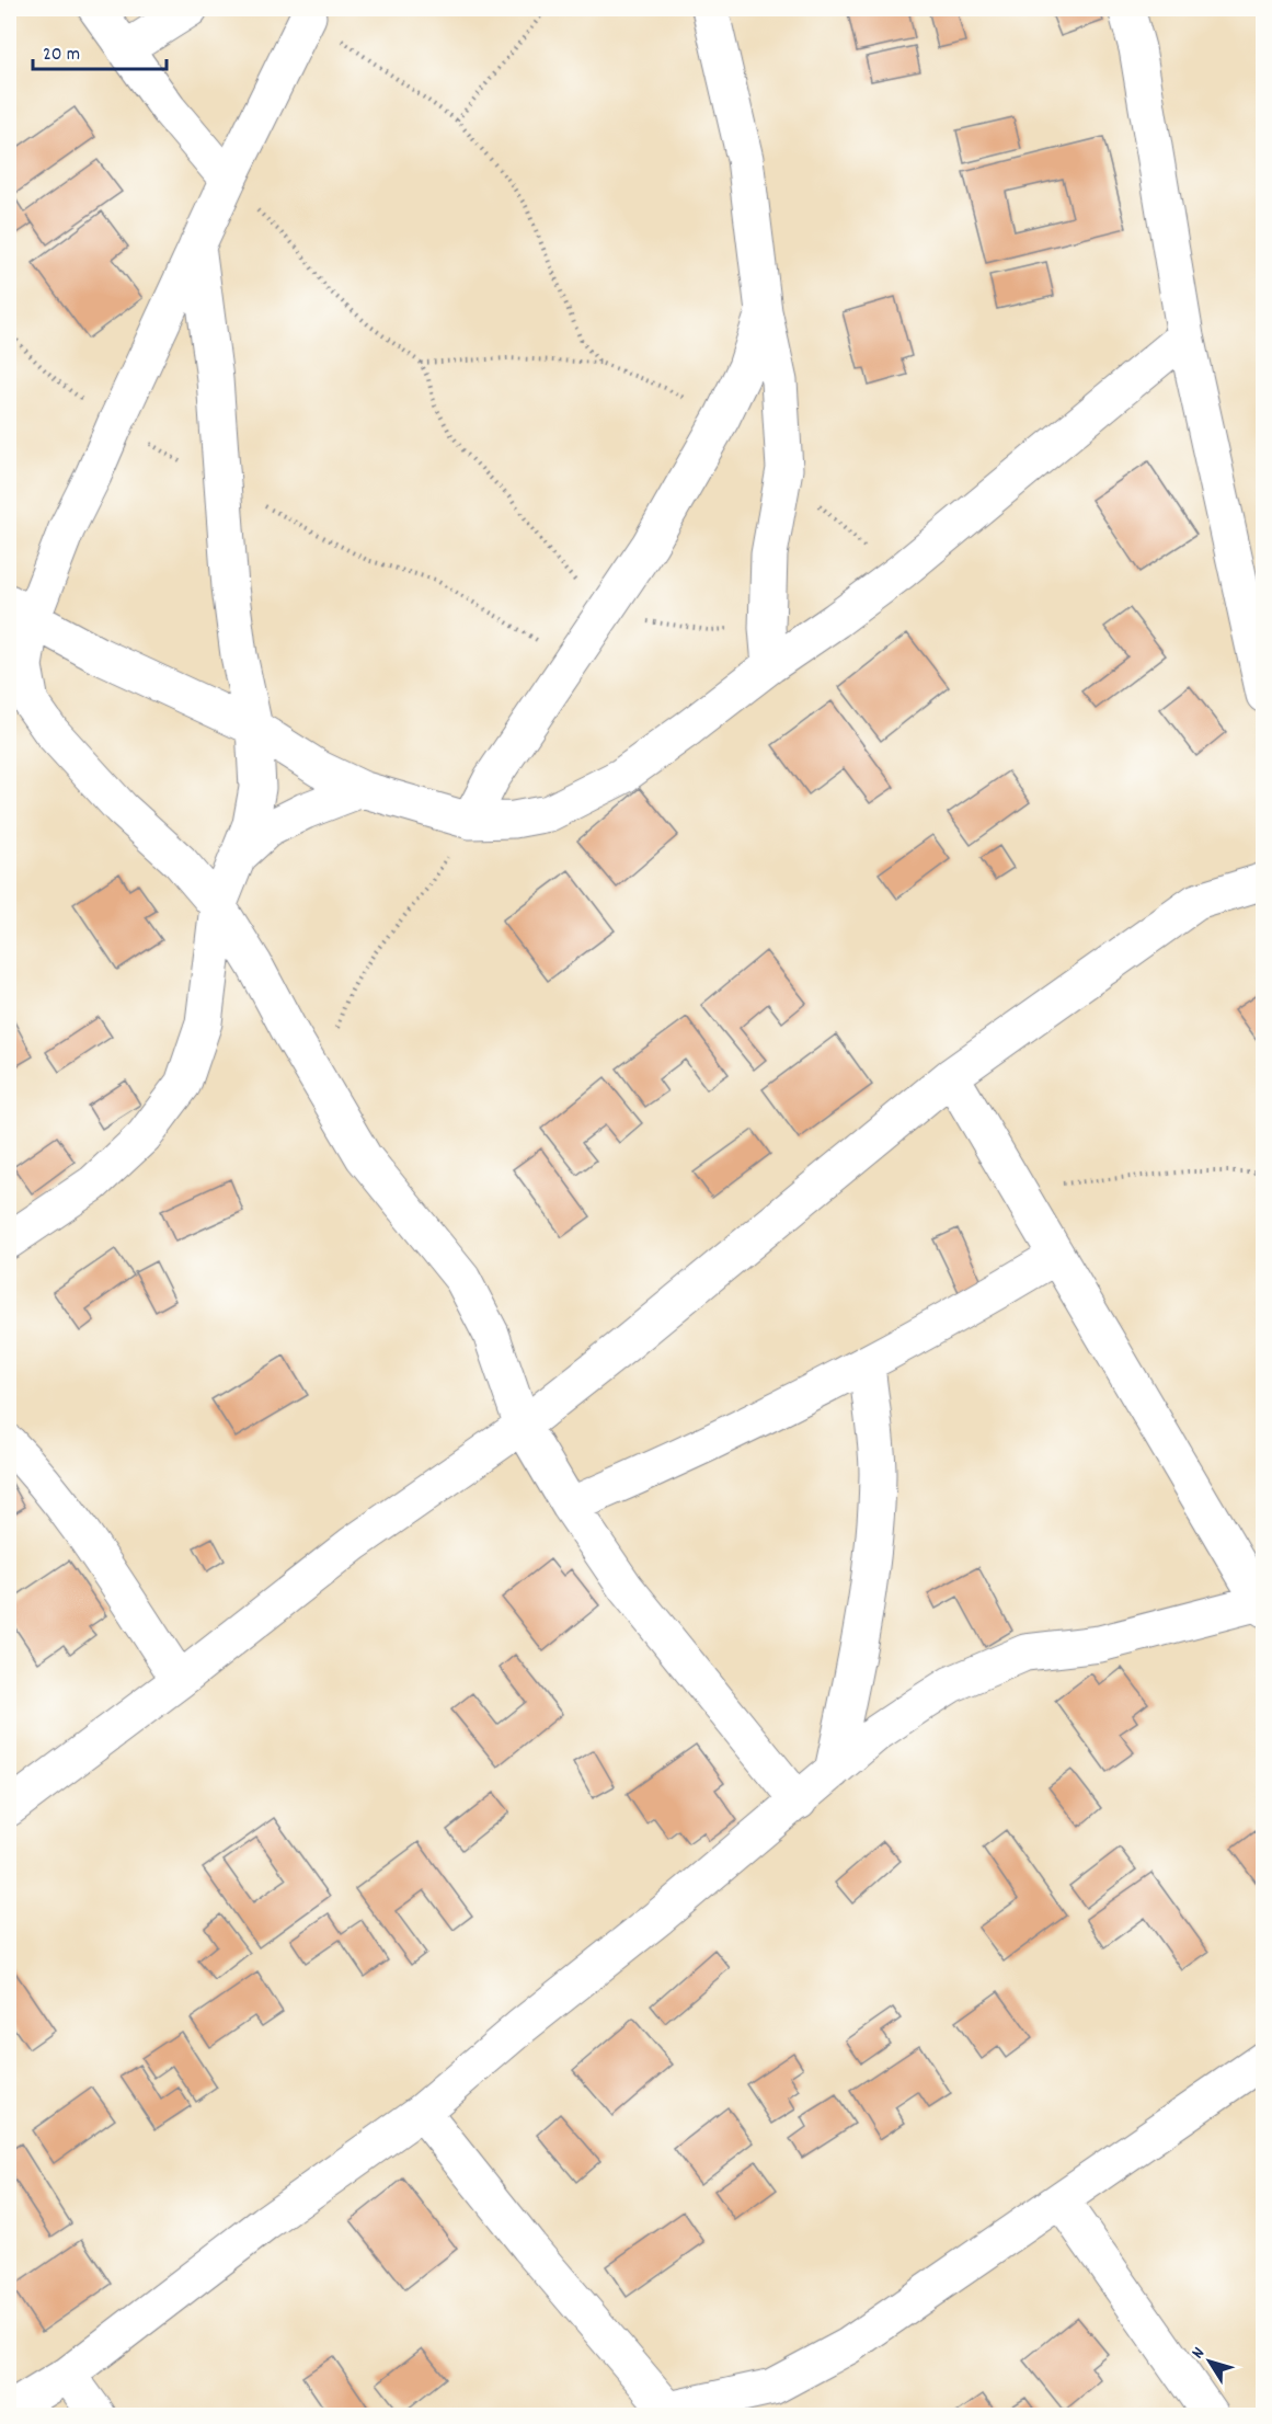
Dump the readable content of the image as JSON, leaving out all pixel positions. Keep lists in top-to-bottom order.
{
  "scale_bar": "20 m",
  "north": "top left"
}
